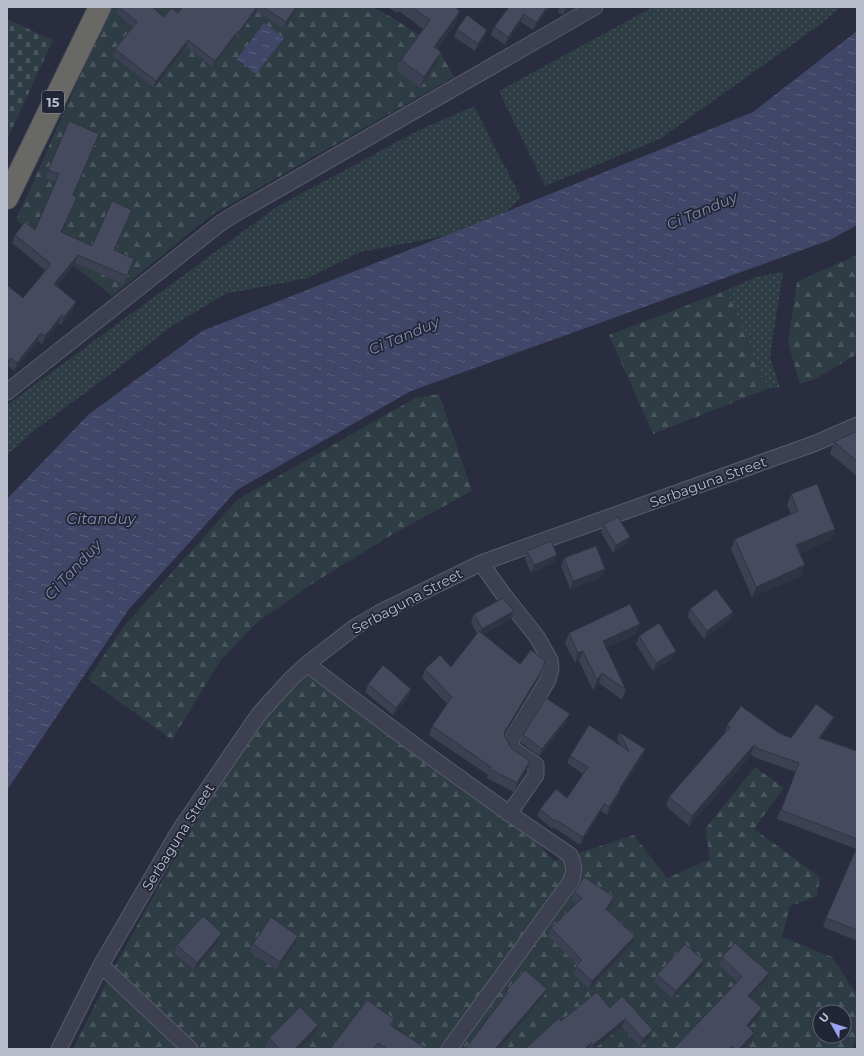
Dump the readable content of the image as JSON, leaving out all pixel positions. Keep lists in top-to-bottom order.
{
  "streets": {
    "highway": ["15"],
    "street": ["Serbaguna Street"]
  },
  "water": ["Ci Tanduy", "Citanduy"],
  "north": "top left"
}
